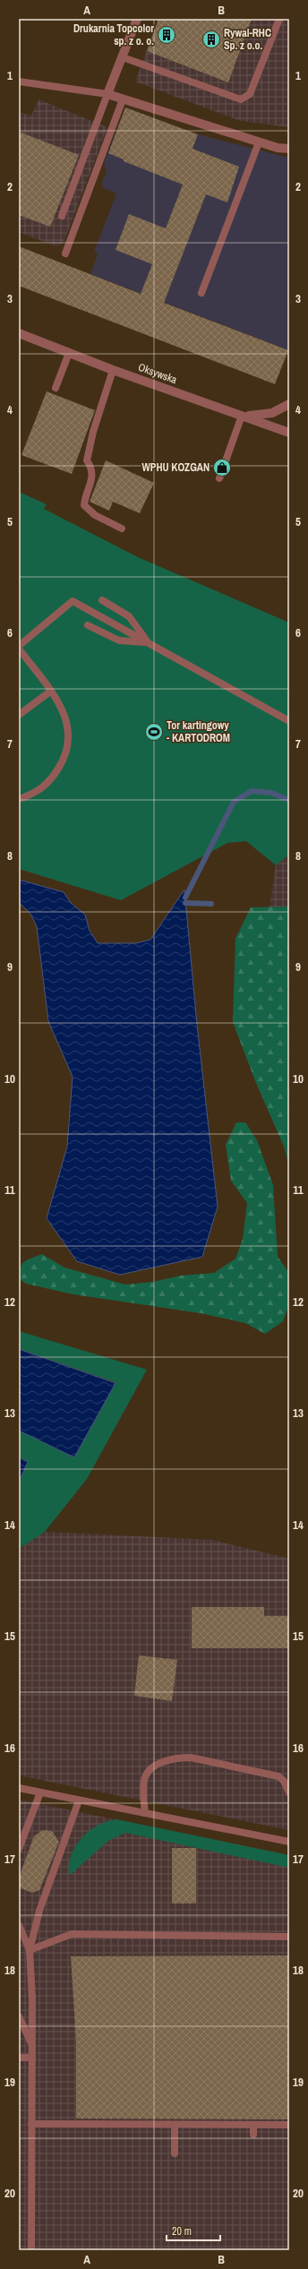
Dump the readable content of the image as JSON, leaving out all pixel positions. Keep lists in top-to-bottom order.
{
  "streets": {
    "street": ["Oksywska"]
  },
  "places": {
    "building": ["Drukarnia Topcolor sp. z o. o.", "Rywal-RHC Sp. z o.o."],
    "shop": ["WPHU KOZGAN"],
    "sports": ["Tor kartingowy - KARTODROM"]
  },
  "scale_bar": "20 m",
  "grid": {
    "columns": ["A", "B"],
    "rows": [
      "1",
      "2",
      "3",
      "4",
      "5",
      "6",
      "7",
      "8",
      "9",
      "10",
      "11",
      "12",
      "13",
      "14",
      "15",
      "16",
      "17",
      "18",
      "19",
      "20"
    ]
  }
}
